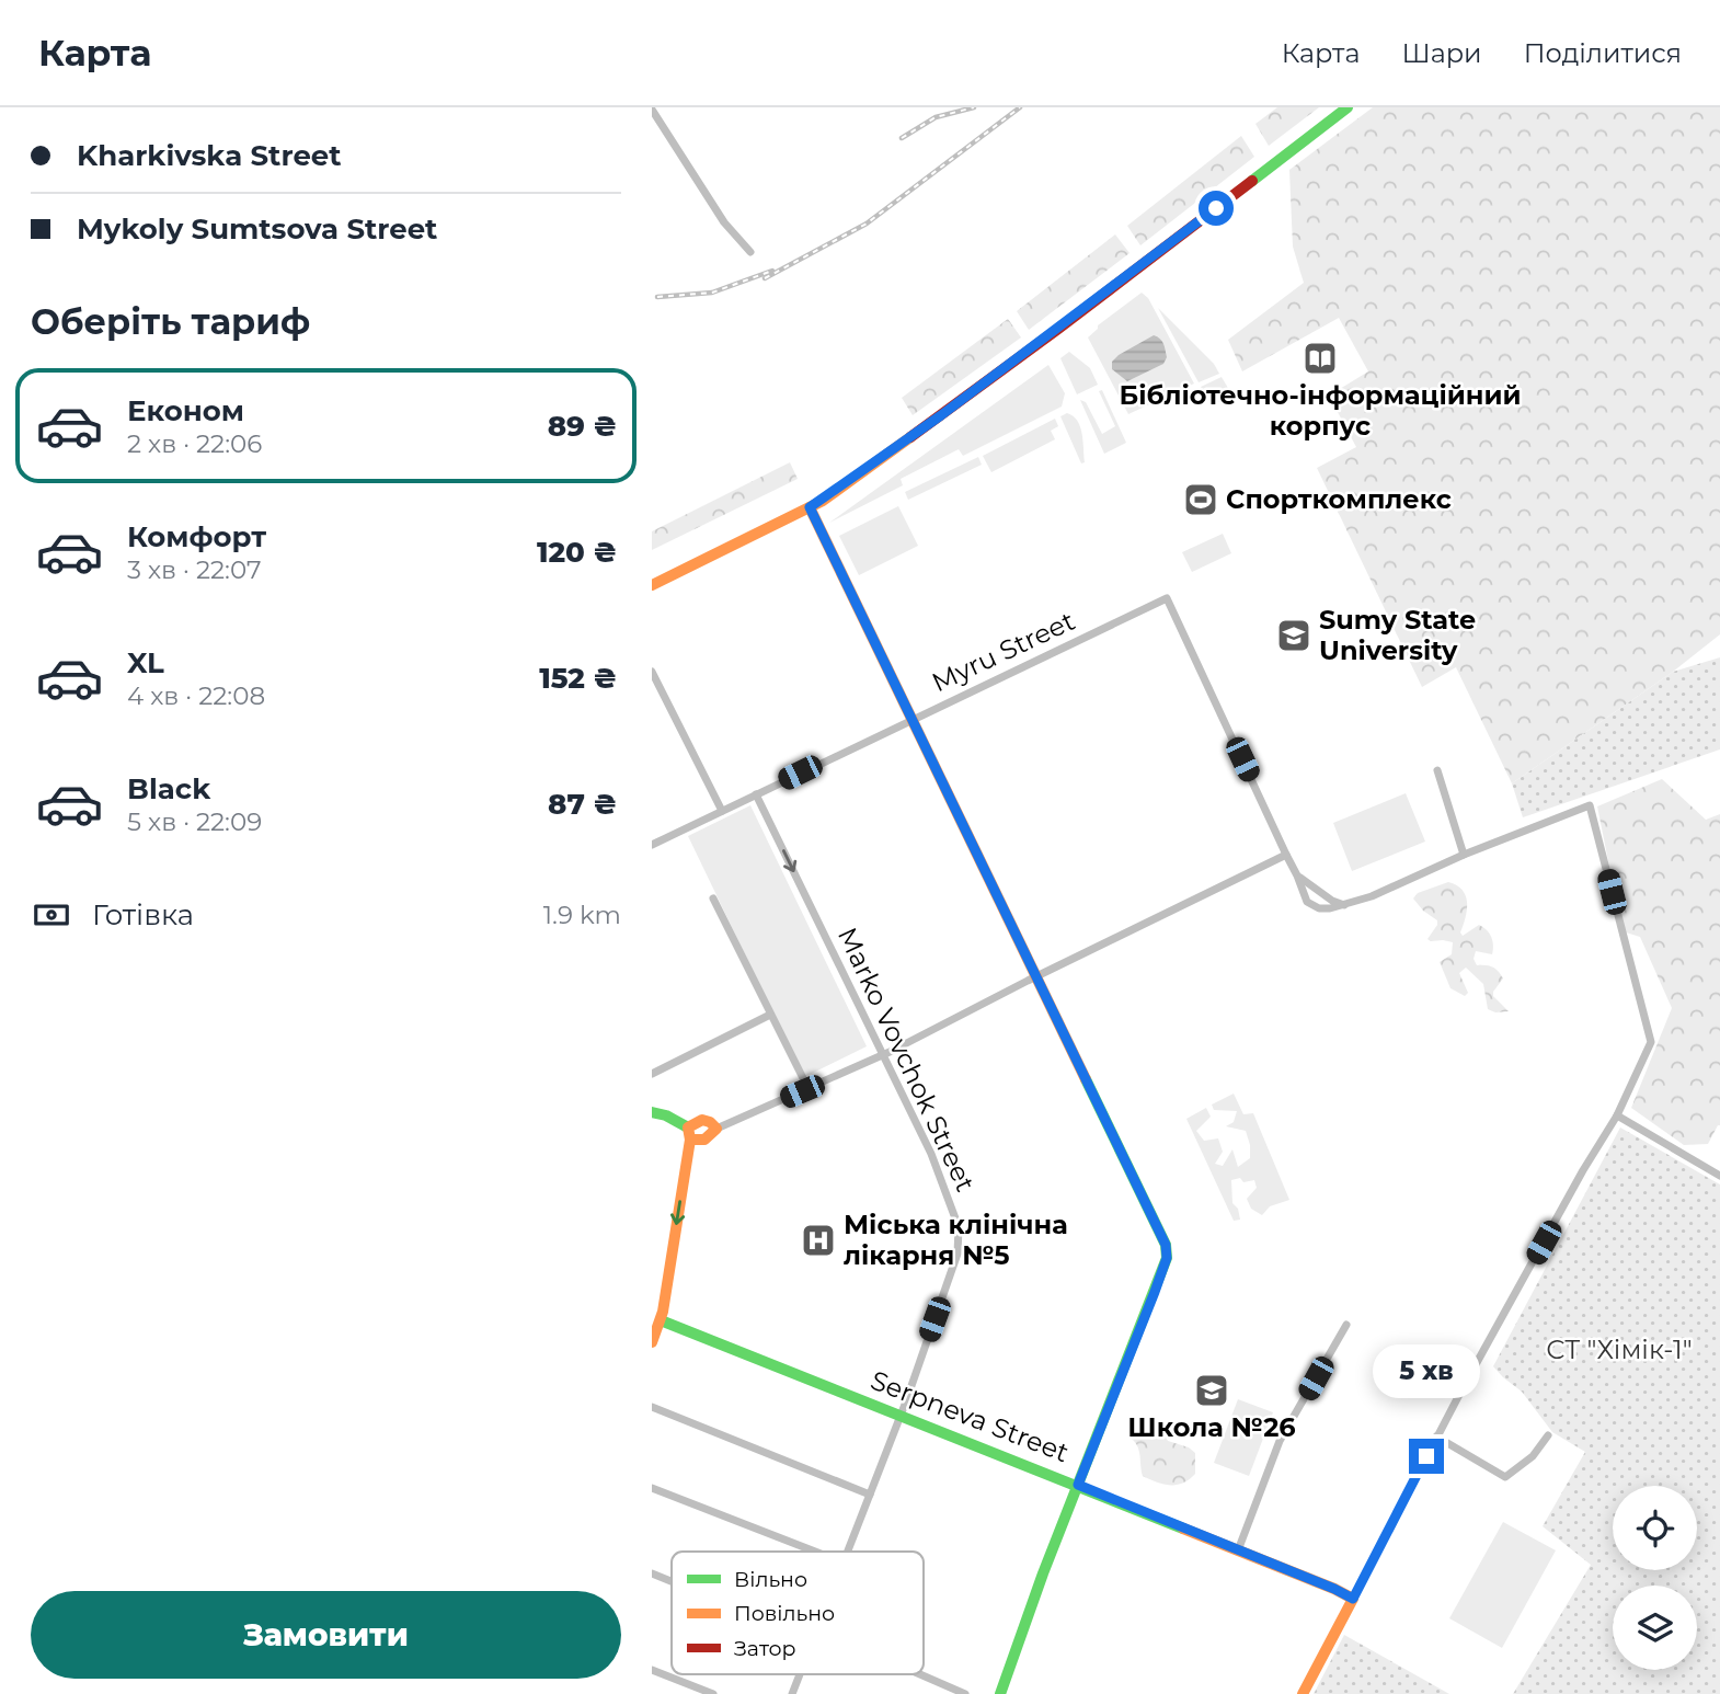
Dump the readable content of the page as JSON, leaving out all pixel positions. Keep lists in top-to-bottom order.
{
  "streets": {
    "main road": ["Serpneva Street"],
    "street": ["Myru Street", "Marko Vovchok Street"]
  },
  "crossings": [
    ["Myru Street", "Marko Vovchok Street"],
    ["Marko Vovchok Street", "Serpneva Street"]
  ],
  "parks": ["СТ \"Хімік-1\""],
  "places": {
    "library": ["Бібліотечно-інформаційний корпус"],
    "sports": ["Спорткомплекс"],
    "school or university": ["Sumy State University", "Школа №26"],
    "hospital": ["Міська клінічна лікарня №5"]
  },
  "legend": ["Вільно", "Повільно", "Затор"],
  "page": {
    "header": "Карта",
    "nav": ["Карта", "Шари", "Поділитися"],
    "banner": ["Kharkivska Street", "Mykoly Sumtsova Street"],
    "heading": "Оберіть тариф",
    "list": [
      {
        "name": "Економ",
        "note": "2 хв · 22:06",
        "value": "89 ₴"
      },
      {
        "name": "Комфорт",
        "note": "3 хв · 22:07",
        "value": "120 ₴"
      },
      {
        "name": "XL",
        "note": "4 хв · 22:08",
        "value": "152 ₴"
      },
      {
        "name": "Black",
        "note": "5 хв · 22:09",
        "value": "87 ₴"
      }
    ],
    "pay": ["Готівка", "1.9 km"],
    "bubble": "5 хв",
    "buttons": "Замовити"
  }
}
